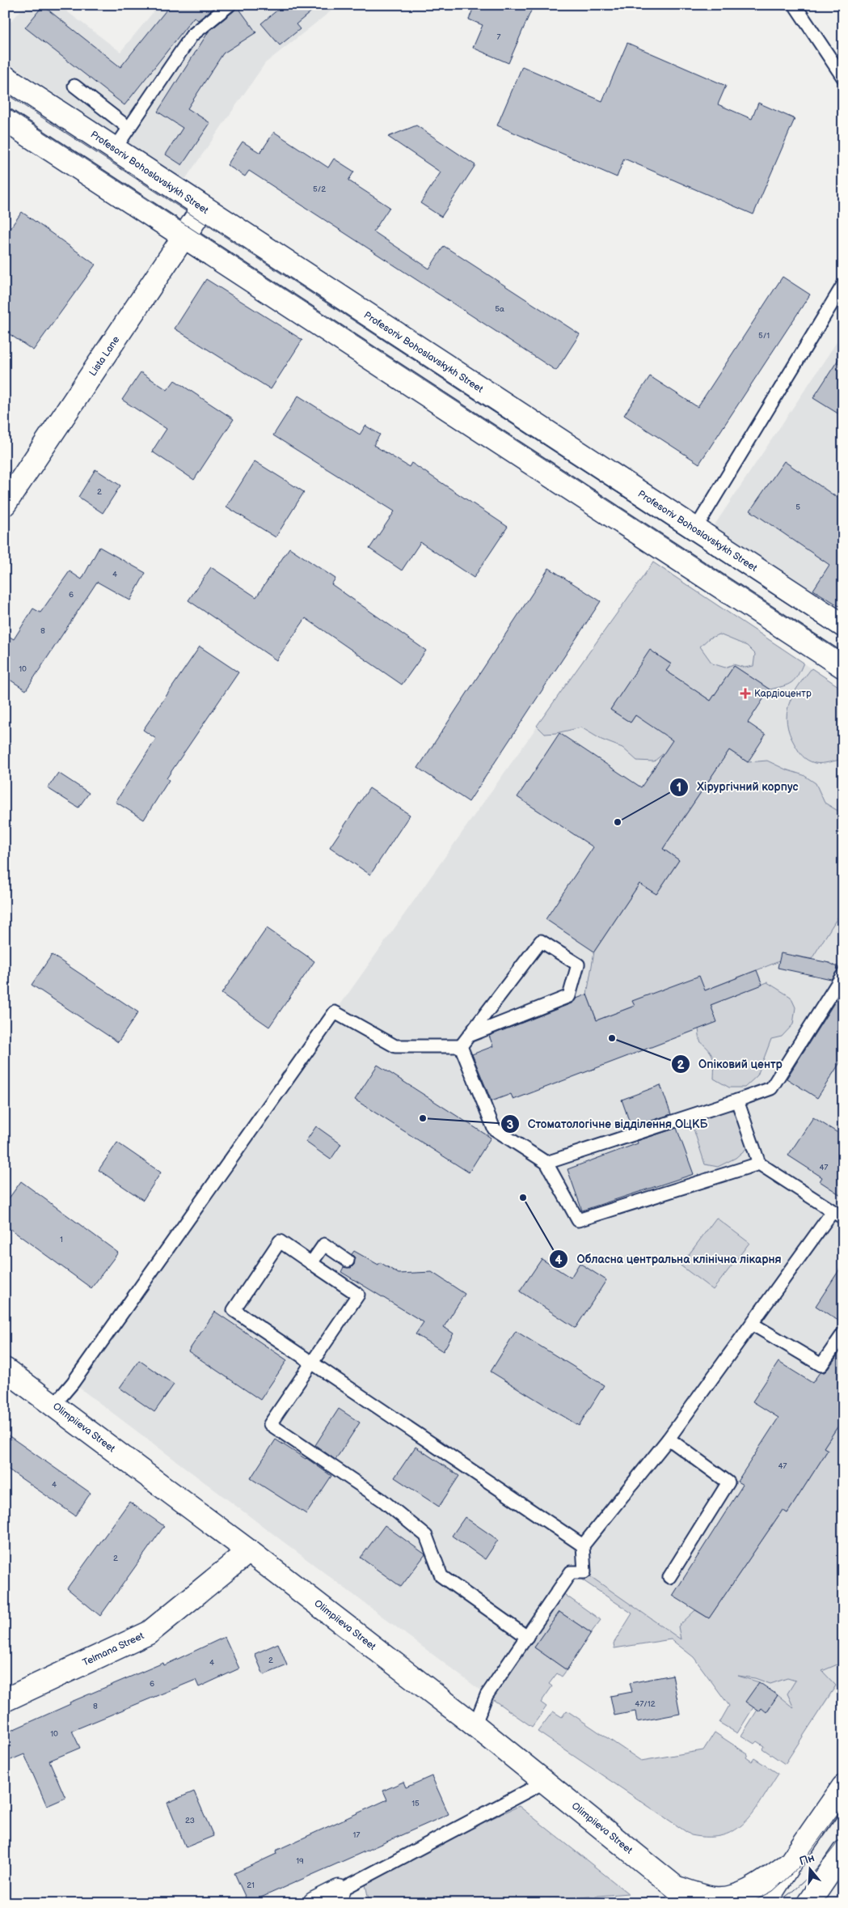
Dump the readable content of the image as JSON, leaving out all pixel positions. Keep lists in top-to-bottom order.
{
  "streets": {
    "street": [
      "Profesoriv Bohoslavskykh Street",
      "Lista Lane",
      "Olimpiieva Street",
      "Telmana Street"
    ]
  },
  "crossings": [
    ["Profesoriv Bohoslavskykh Street", "Lista Lane"],
    ["Olimpiieva Street", "Telmana Street"]
  ],
  "places": {
    "health": ["Кардіоцентр"],
    "other": [
      "Хірургічний корпус",
      "Опіковий центр",
      "Стоматологічне відділення ОЦКБ",
      "Обласна центральна клінічна лікарня"
    ]
  },
  "house_numbers": [
    "7",
    "5/2",
    "5а",
    "5/1",
    "2",
    "5",
    "4",
    "6",
    "8",
    "10",
    "47",
    "1",
    "47",
    "4",
    "2",
    "2",
    "4",
    "6",
    "47/12",
    "8",
    "10",
    "15",
    "23",
    "17",
    "19",
    "21"
  ],
  "north": "top"
}
